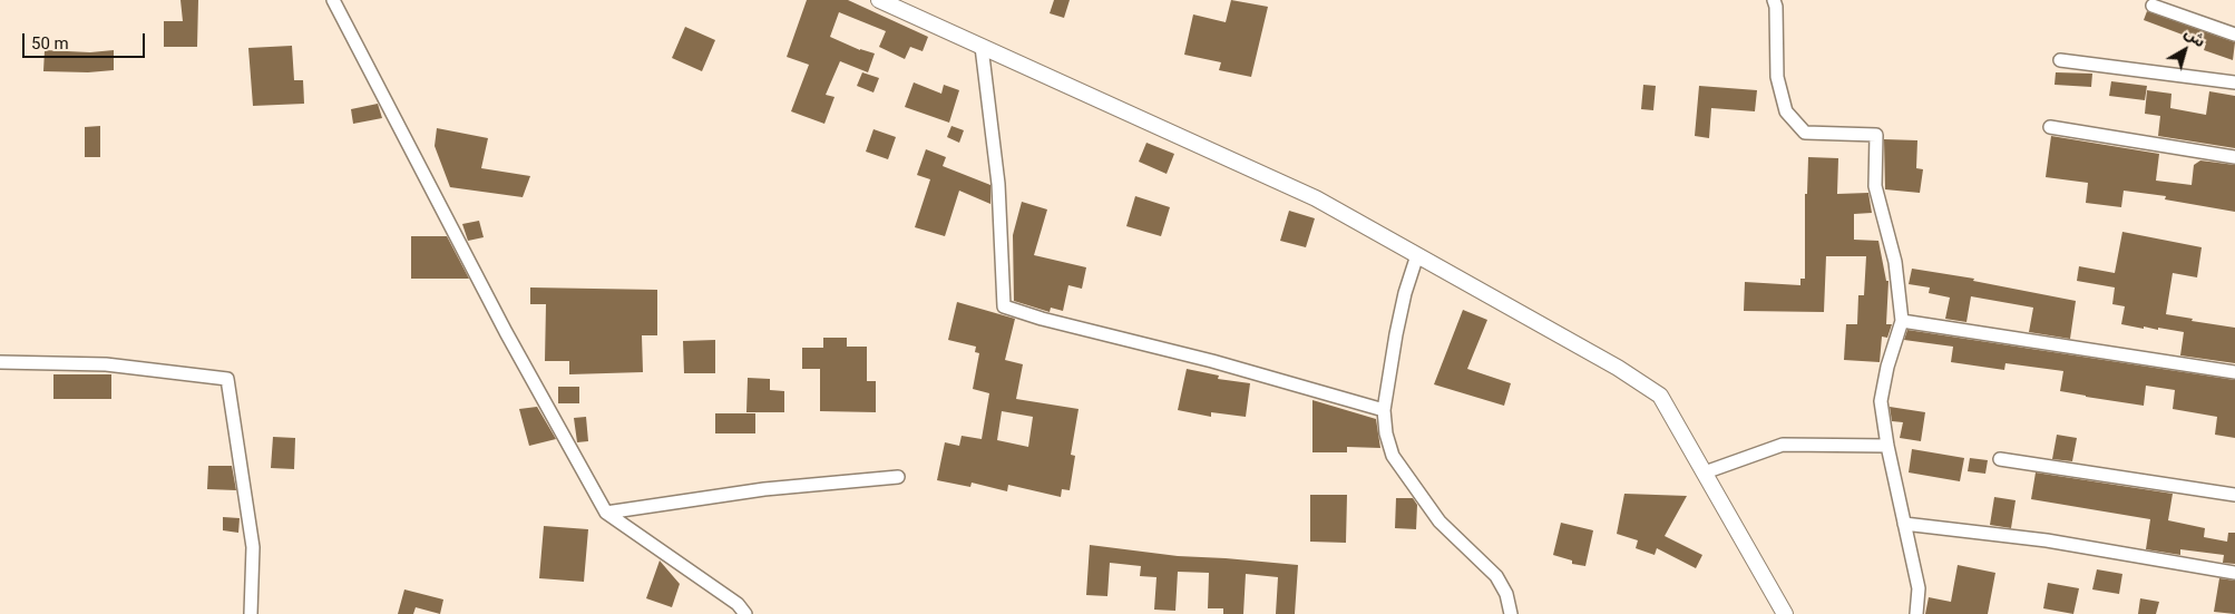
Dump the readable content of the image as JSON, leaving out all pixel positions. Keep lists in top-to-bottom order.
{
  "scale_bar": "50 m",
  "north": "top right"
}
